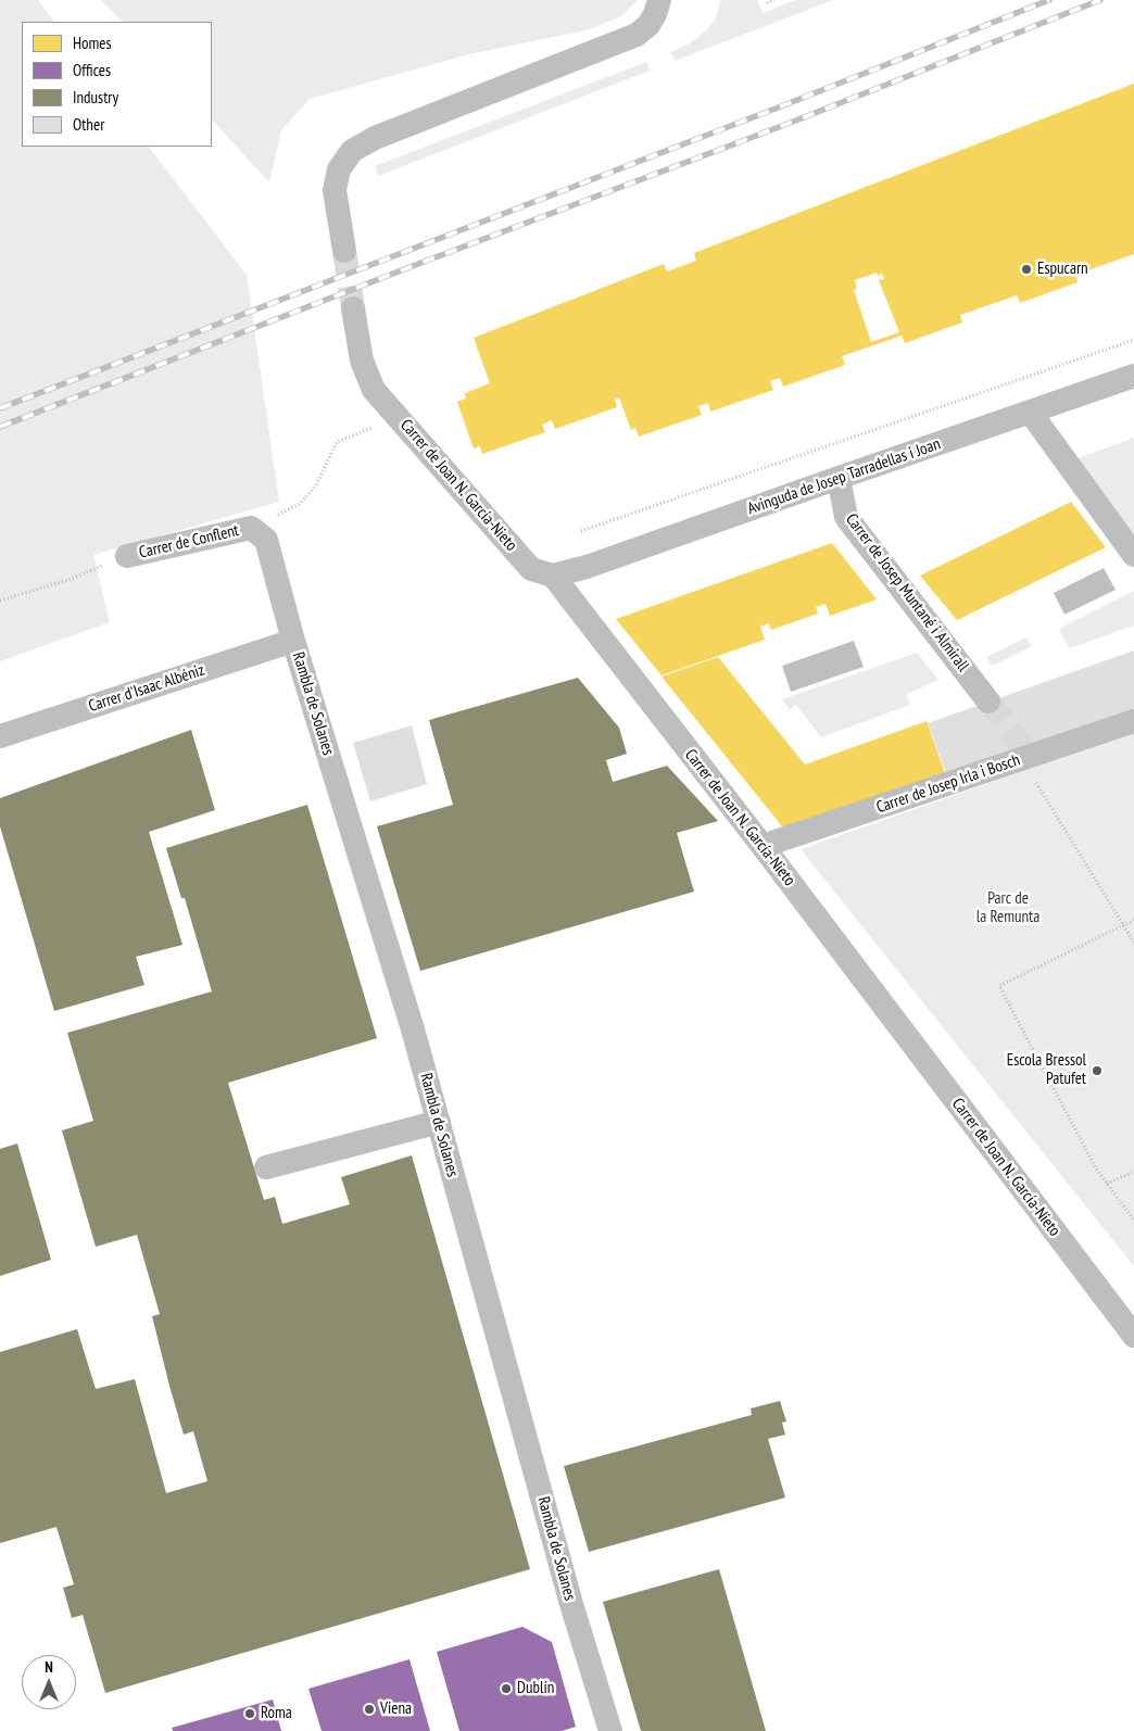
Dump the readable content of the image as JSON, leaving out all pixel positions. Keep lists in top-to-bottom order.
{
  "streets": {
    "street": [
      "Avinguda de Josep Tarradellas i Joan",
      "Carrer de Joan N. García-Nieto",
      "Carrer de Conflent",
      "Carrer de Josep Muntané i Almirall",
      "Carrer d'Isaac Albéniz",
      "Rambla de Solanes",
      "Carrer de Josep Irla i Bosch"
    ]
  },
  "crossings": [
    ["Avinguda de Josep Tarradellas i Joan", "Carrer de Joan N. García-Nieto"],
    ["Avinguda de Josep Tarradellas i Joan", "Carrer de Josep Muntané i Almirall"],
    ["Carrer de Joan N. García-Nieto", "Carrer de Josep Irla i Bosch"],
    ["Carrer de Conflent", "Rambla de Solanes"],
    ["Carrer d'Isaac Albéniz", "Rambla de Solanes"]
  ],
  "parks": ["Parc de la Remunta"],
  "places": [
    "Espucarn",
    "Escola Bressol Patufet",
    "Dublín",
    "Viena",
    "Roma"
  ],
  "legend": [
    "Homes",
    "Offices",
    "Industry",
    "Other"
  ],
  "north": "top"
}
